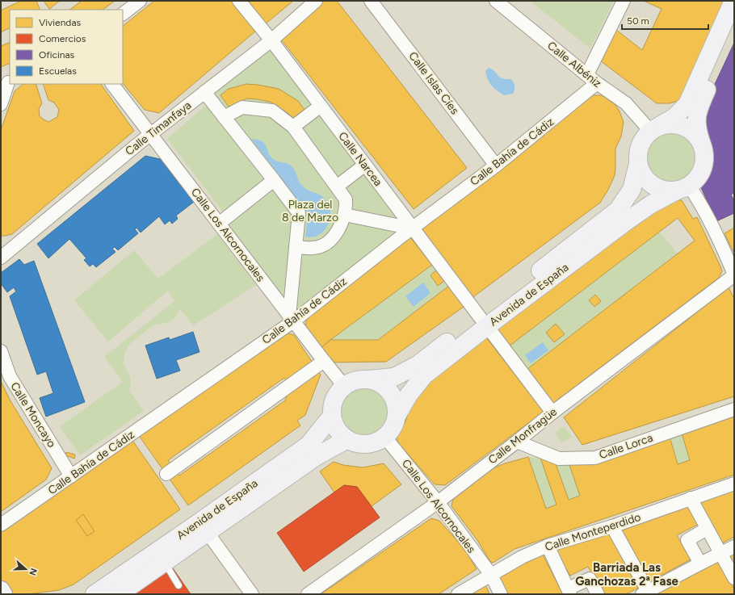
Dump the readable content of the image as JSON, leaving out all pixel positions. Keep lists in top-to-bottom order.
{
  "streets": {
    "main road": ["Avenida de España"],
    "street": [
      "Calle Albéniz",
      "Calle Islas Cíes",
      "Calle Timanfaya",
      "Calle Bahía de Cádiz",
      "Calle Narcea",
      "Calle Los Alcornocales",
      "Calle Moncayo",
      "Calle Monfragüe",
      "Calle Lorca",
      "Calle Monteperdido"
    ]
  },
  "crossings": [
    ["Calle Albéniz", "Calle Bahía de Cádiz"],
    ["Calle Albéniz", "Avenida de España"],
    ["Calle Islas Cíes", "Calle Bahía de Cádiz"],
    ["Calle Timanfaya", "Calle Narcea"],
    ["Calle Timanfaya", "Calle Los Alcornocales"],
    ["Calle Bahía de Cádiz", "Calle Narcea"],
    ["Calle Bahía de Cádiz", "Calle Los Alcornocales"],
    ["Calle Bahía de Cádiz", "Calle Moncayo"],
    ["Calle Narcea", "Avenida de España"],
    ["Calle Narcea", "Calle Monfragüe"],
    ["Calle Los Alcornocales", "Avenida de España"],
    ["Calle Los Alcornocales", "Calle Monfragüe"],
    ["Calle Los Alcornocales", "Calle Monteperdido"],
    ["Calle Monfragüe", "Calle Lorca"]
  ],
  "districts": ["Barriada Las Ganchozas 2ª Fase"],
  "parks": ["Plaza del 8 de Marzo"],
  "legend": [
    "Viviendas",
    "Comercios",
    "Oficinas",
    "Escuelas"
  ],
  "scale_bar": "50 m",
  "north": "right"
}
